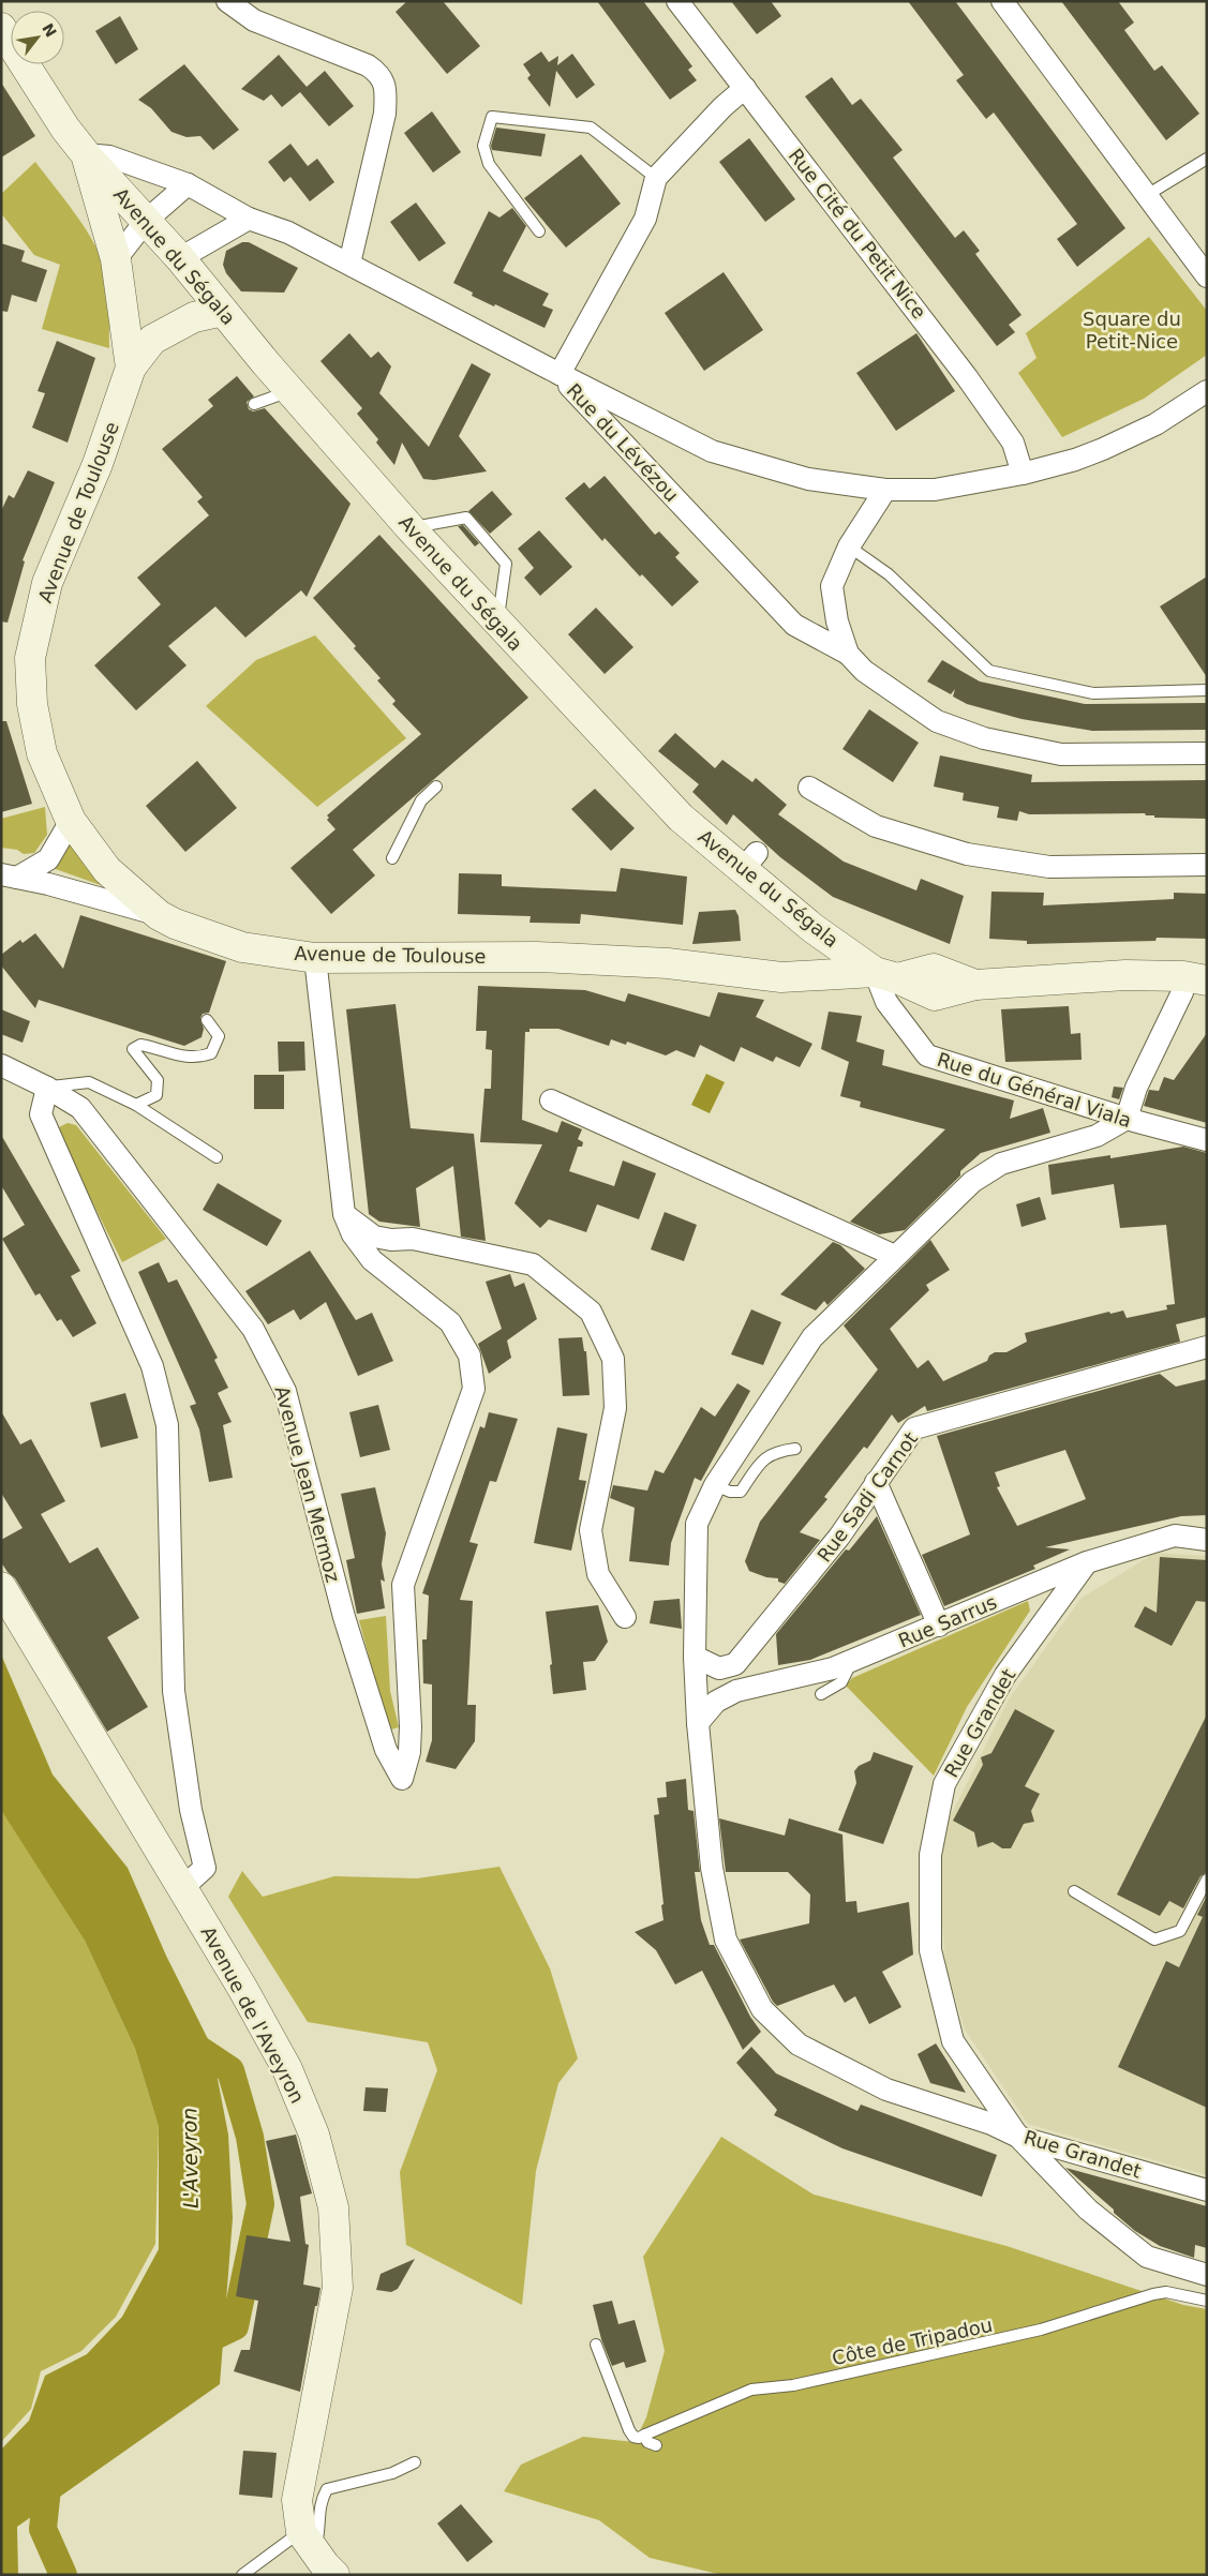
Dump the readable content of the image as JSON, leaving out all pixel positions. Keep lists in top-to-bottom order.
{
  "streets": {
    "main road": ["Avenue du Ségala", "Avenue de Toulouse", "Avenue de l'Aveyron"],
    "street": [
      "Rue Cité du Petit Nice",
      "Rue du Lévézou",
      "Rue du Général Viala",
      "Avenue Jean Mermoz",
      "Rue Sadi Carnot",
      "Rue Sarrus",
      "Rue Grandet"
    ],
    "lane": ["Côte de Tripadou"]
  },
  "crossings": [
    ["Rue Cité du Petit Nice", "Rue du Lévézou"],
    ["Avenue du Ségala", "Avenue de Toulouse"],
    ["Avenue du Ségala", "Rue du Général Viala"],
    ["Avenue de Toulouse", "Rue du Général Viala"],
    ["Avenue de Toulouse", "Avenue Jean Mermoz"],
    ["Rue Sarrus", "Rue Grandet"]
  ],
  "water": ["L'Aveyron"],
  "parks": ["Square du Petit-Nice"],
  "north": "top right"
}
